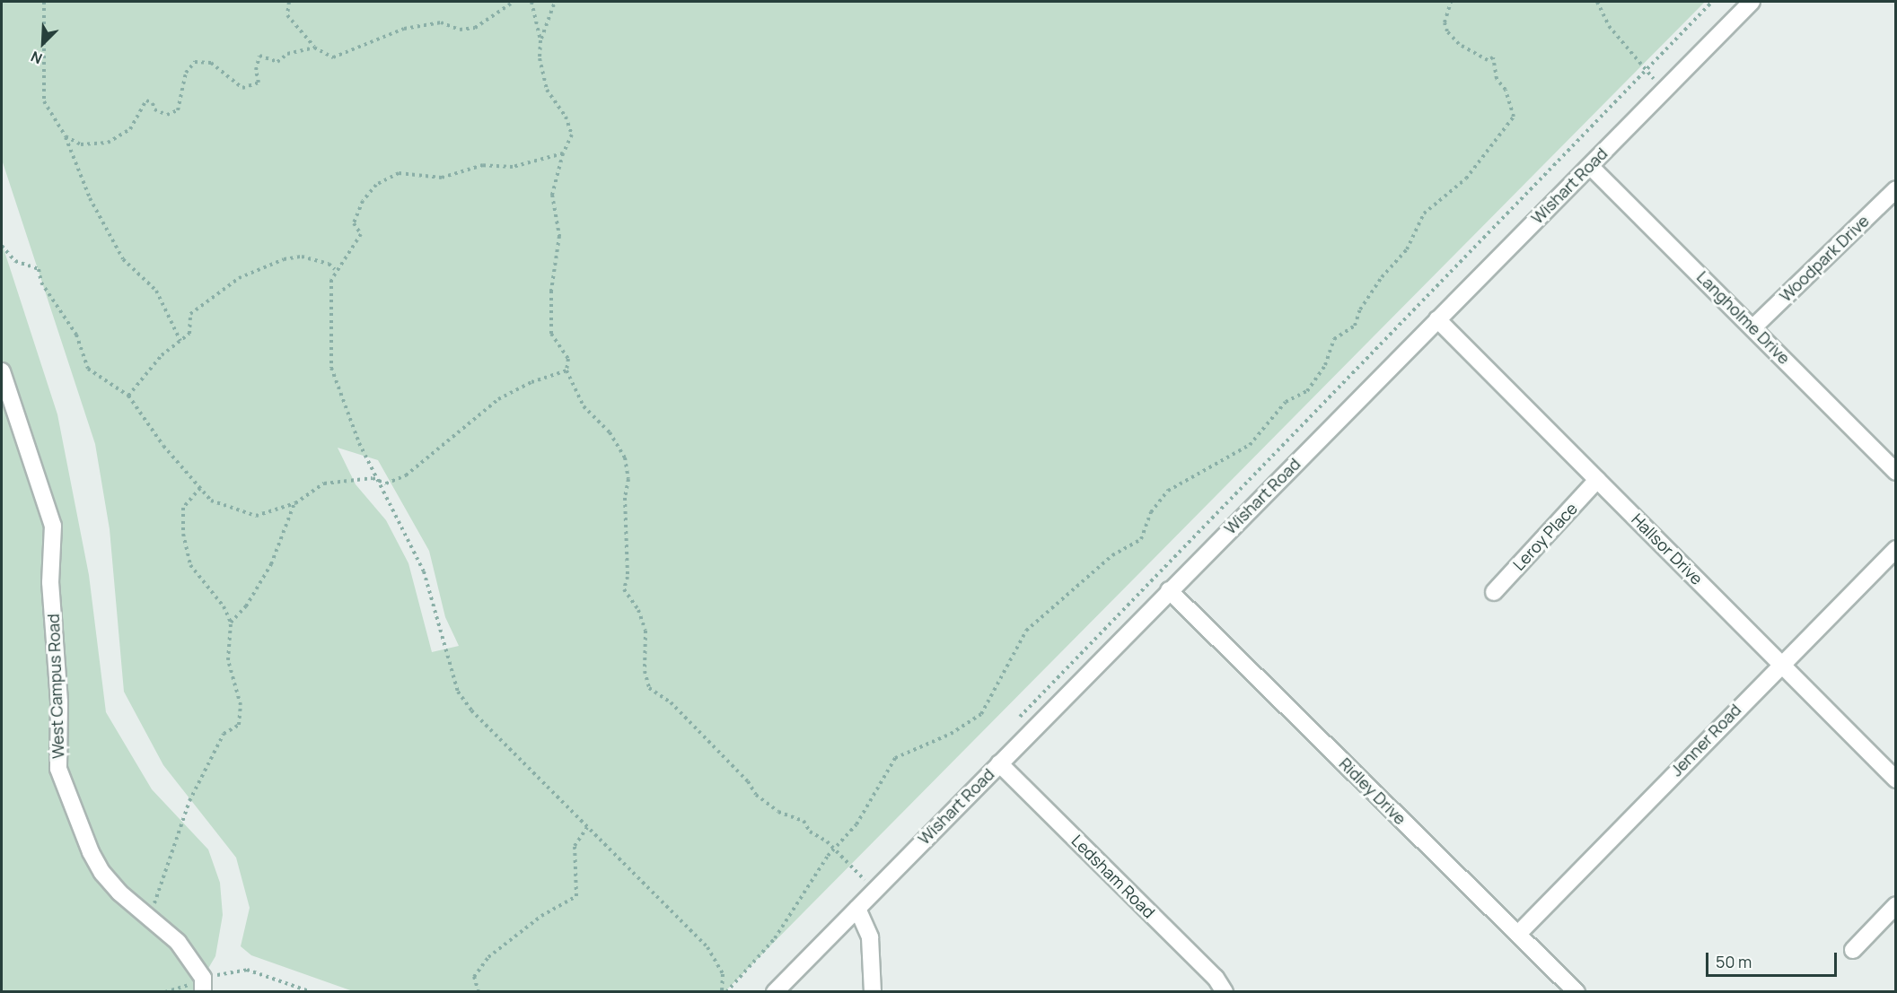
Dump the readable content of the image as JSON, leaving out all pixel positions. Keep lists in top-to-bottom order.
{
  "streets": {
    "street": [
      "Wishart Road",
      "Woodpark Drive",
      "Langholme Drive",
      "Leroy Place",
      "Hallsor Drive",
      "West Campus Road",
      "Jenner Road",
      "Ridley Drive",
      "Ledsham Road"
    ]
  },
  "crossings": [
    ["Wishart Road", "Langholme Drive"],
    ["Wishart Road", "Hallsor Drive"],
    ["Wishart Road", "Ridley Drive"],
    ["Wishart Road", "Ledsham Road"],
    ["Woodpark Drive", "Langholme Drive"],
    ["Leroy Place", "Hallsor Drive"],
    ["Hallsor Drive", "Jenner Road"],
    ["Jenner Road", "Ridley Drive"]
  ],
  "scale_bar": "50 m",
  "north": "bottom left"
}
